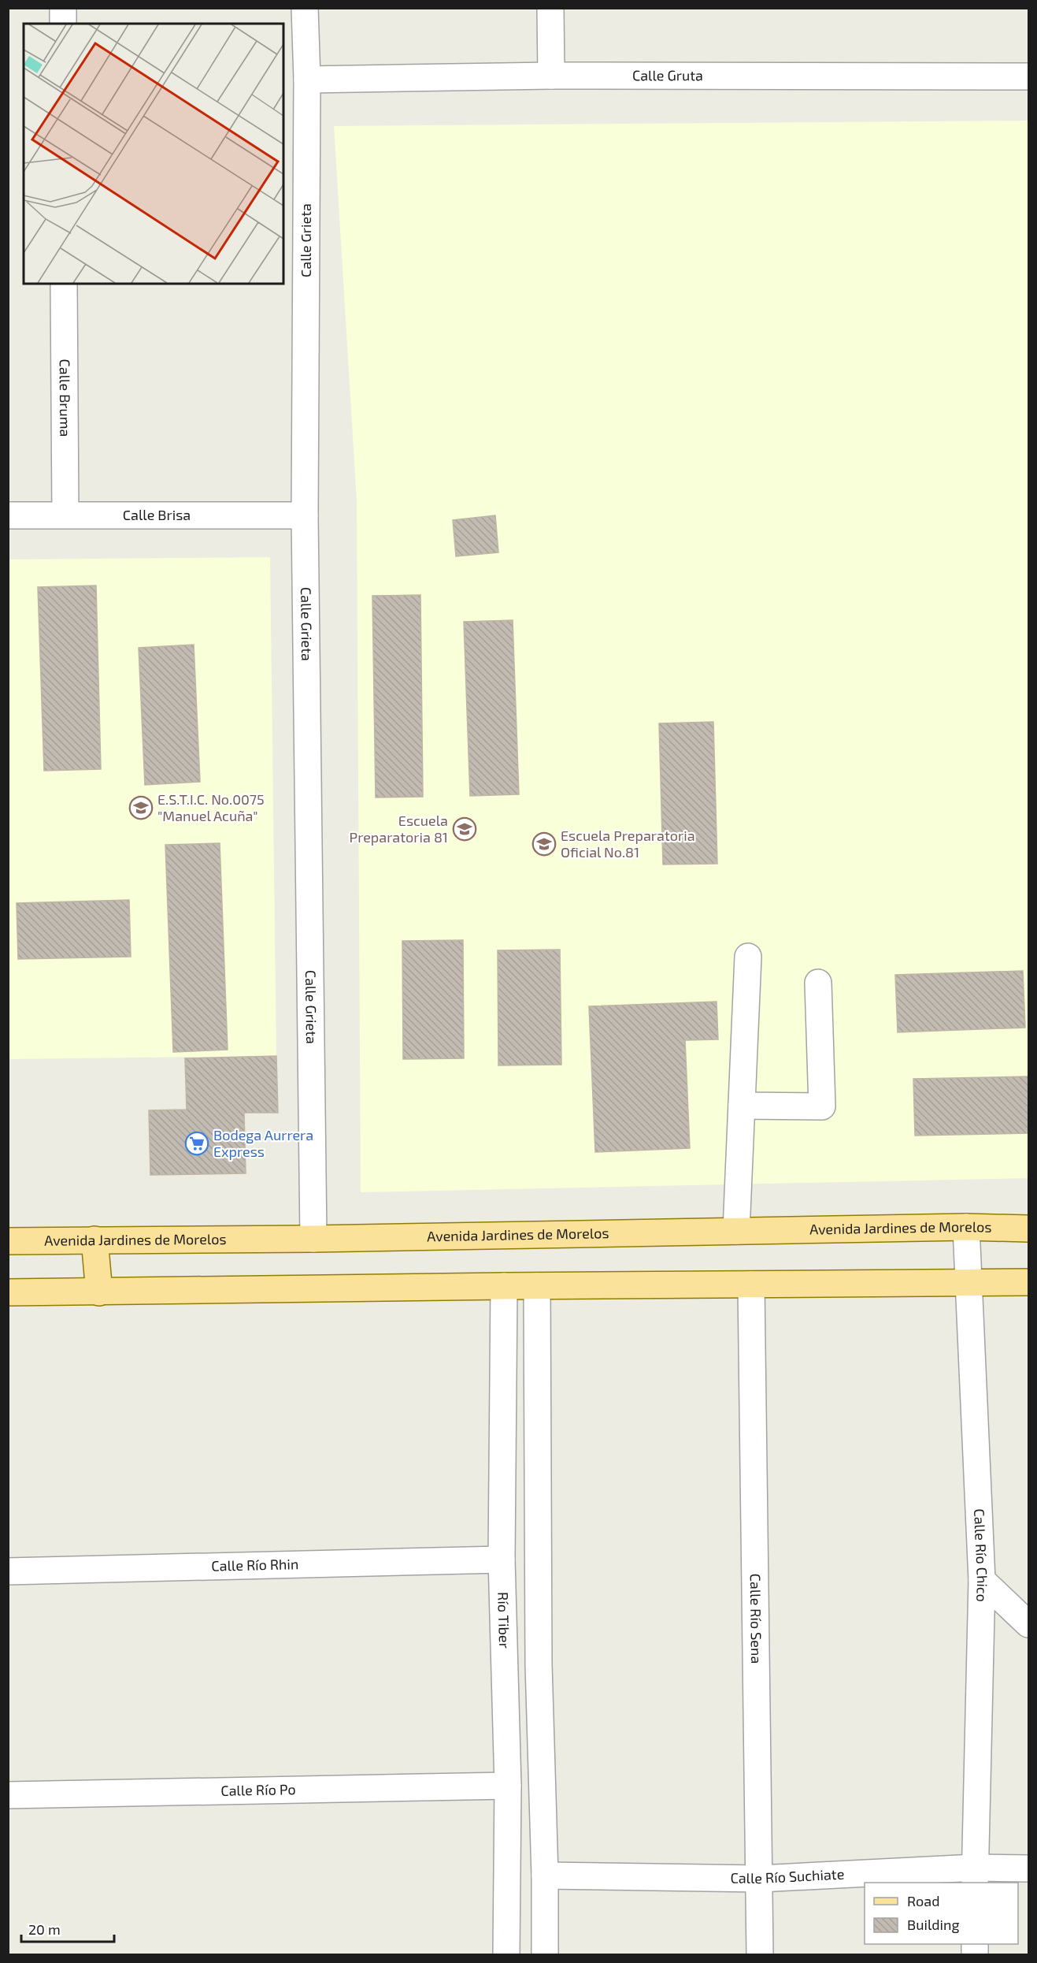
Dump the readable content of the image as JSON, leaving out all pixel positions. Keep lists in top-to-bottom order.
{
  "streets": {
    "main road": ["Avenida Jardines de Morelos"],
    "street": [
      "Calle Gruta",
      "Calle Grieta",
      "Calle Bruma",
      "Calle Brisa",
      "Calle Río Chico",
      "Calle Río Rhin",
      "Calle Río Sena",
      "Río Tiber",
      "Calle Río Po",
      "Calle Río Suchiate"
    ]
  },
  "crossings": [
    ["Calle Gruta", "Calle Grieta"],
    ["Calle Grieta", "Calle Brisa"],
    ["Calle Grieta", "Avenida Jardines de Morelos"],
    ["Calle Bruma", "Calle Brisa"],
    ["Avenida Jardines de Morelos", "Calle Río Chico"],
    ["Calle Río Chico", "Calle Río Suchiate"],
    ["Calle Río Rhin", "Río Tiber"],
    ["Calle Río Sena", "Calle Río Suchiate"],
    ["Río Tiber", "Calle Río Po"]
  ],
  "places": {
    "school or university": ["E.S.T.I.C. No.0075 \"Manuel Acuña\"", "Escuela Preparatoria 81", "Escuela Preparatoria Oficial No.81"],
    "supermarket": ["Bodega Aurrera Express"]
  },
  "legend": ["Road", "Building"],
  "scale_bar": "20 m"
}
